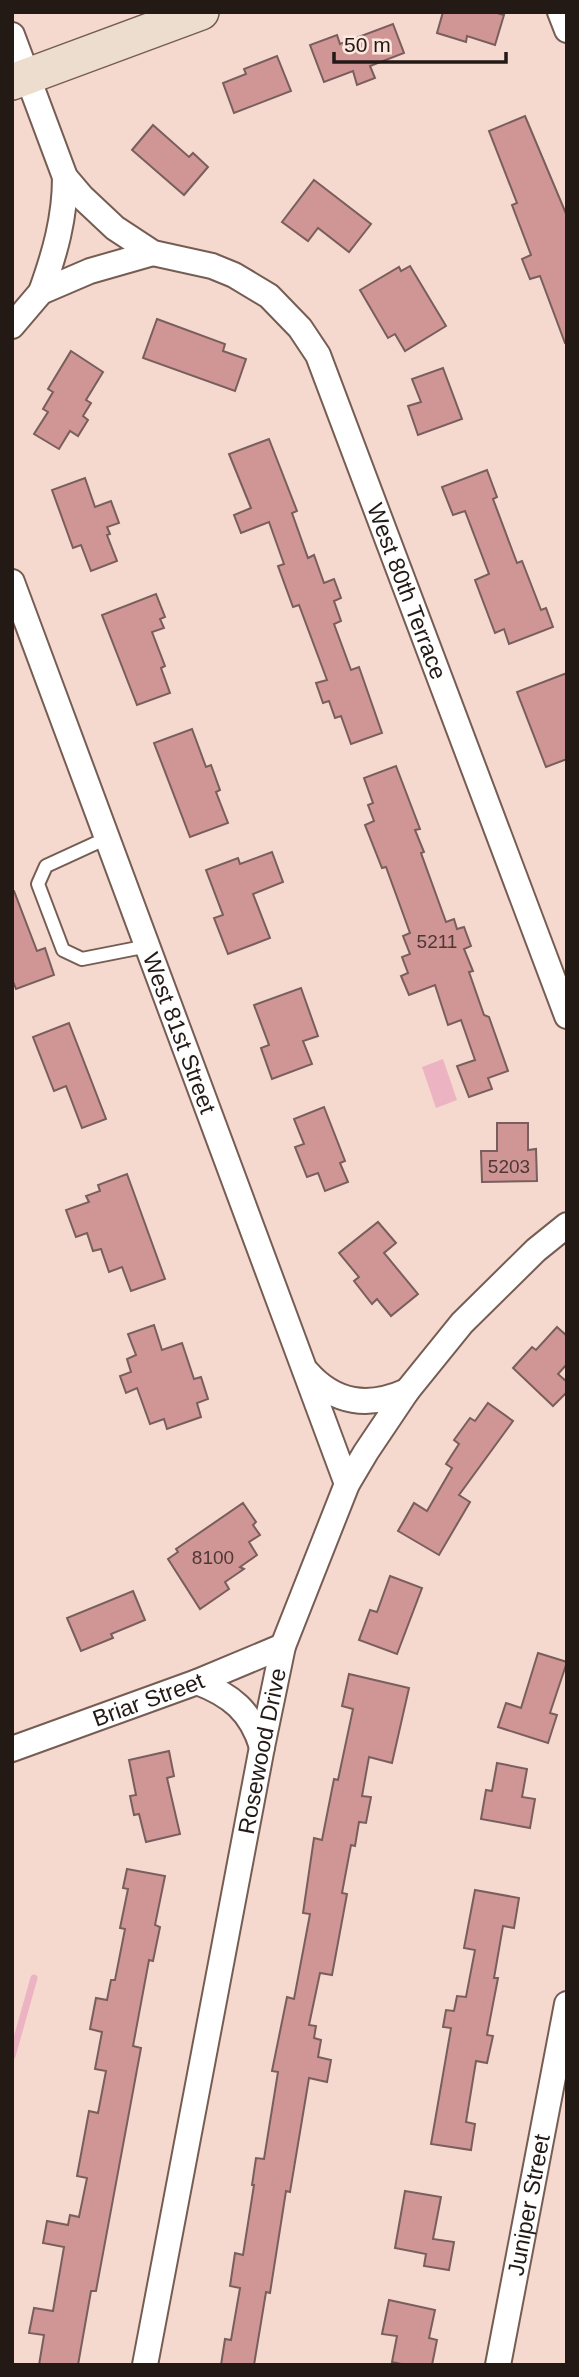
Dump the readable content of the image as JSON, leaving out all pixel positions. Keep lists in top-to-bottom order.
{
  "streets": {
    "street": [
      "West 80th Terrace",
      "West 81st Street",
      "Briar Street",
      "Rosewood Drive",
      "Juniper Street"
    ]
  },
  "crossings": [
    ["West 81st Street", "Rosewood Drive"],
    ["Briar Street", "Rosewood Drive"]
  ],
  "house_numbers": ["5211", "5203", "8100"],
  "scale_bar": "50 m"
}
